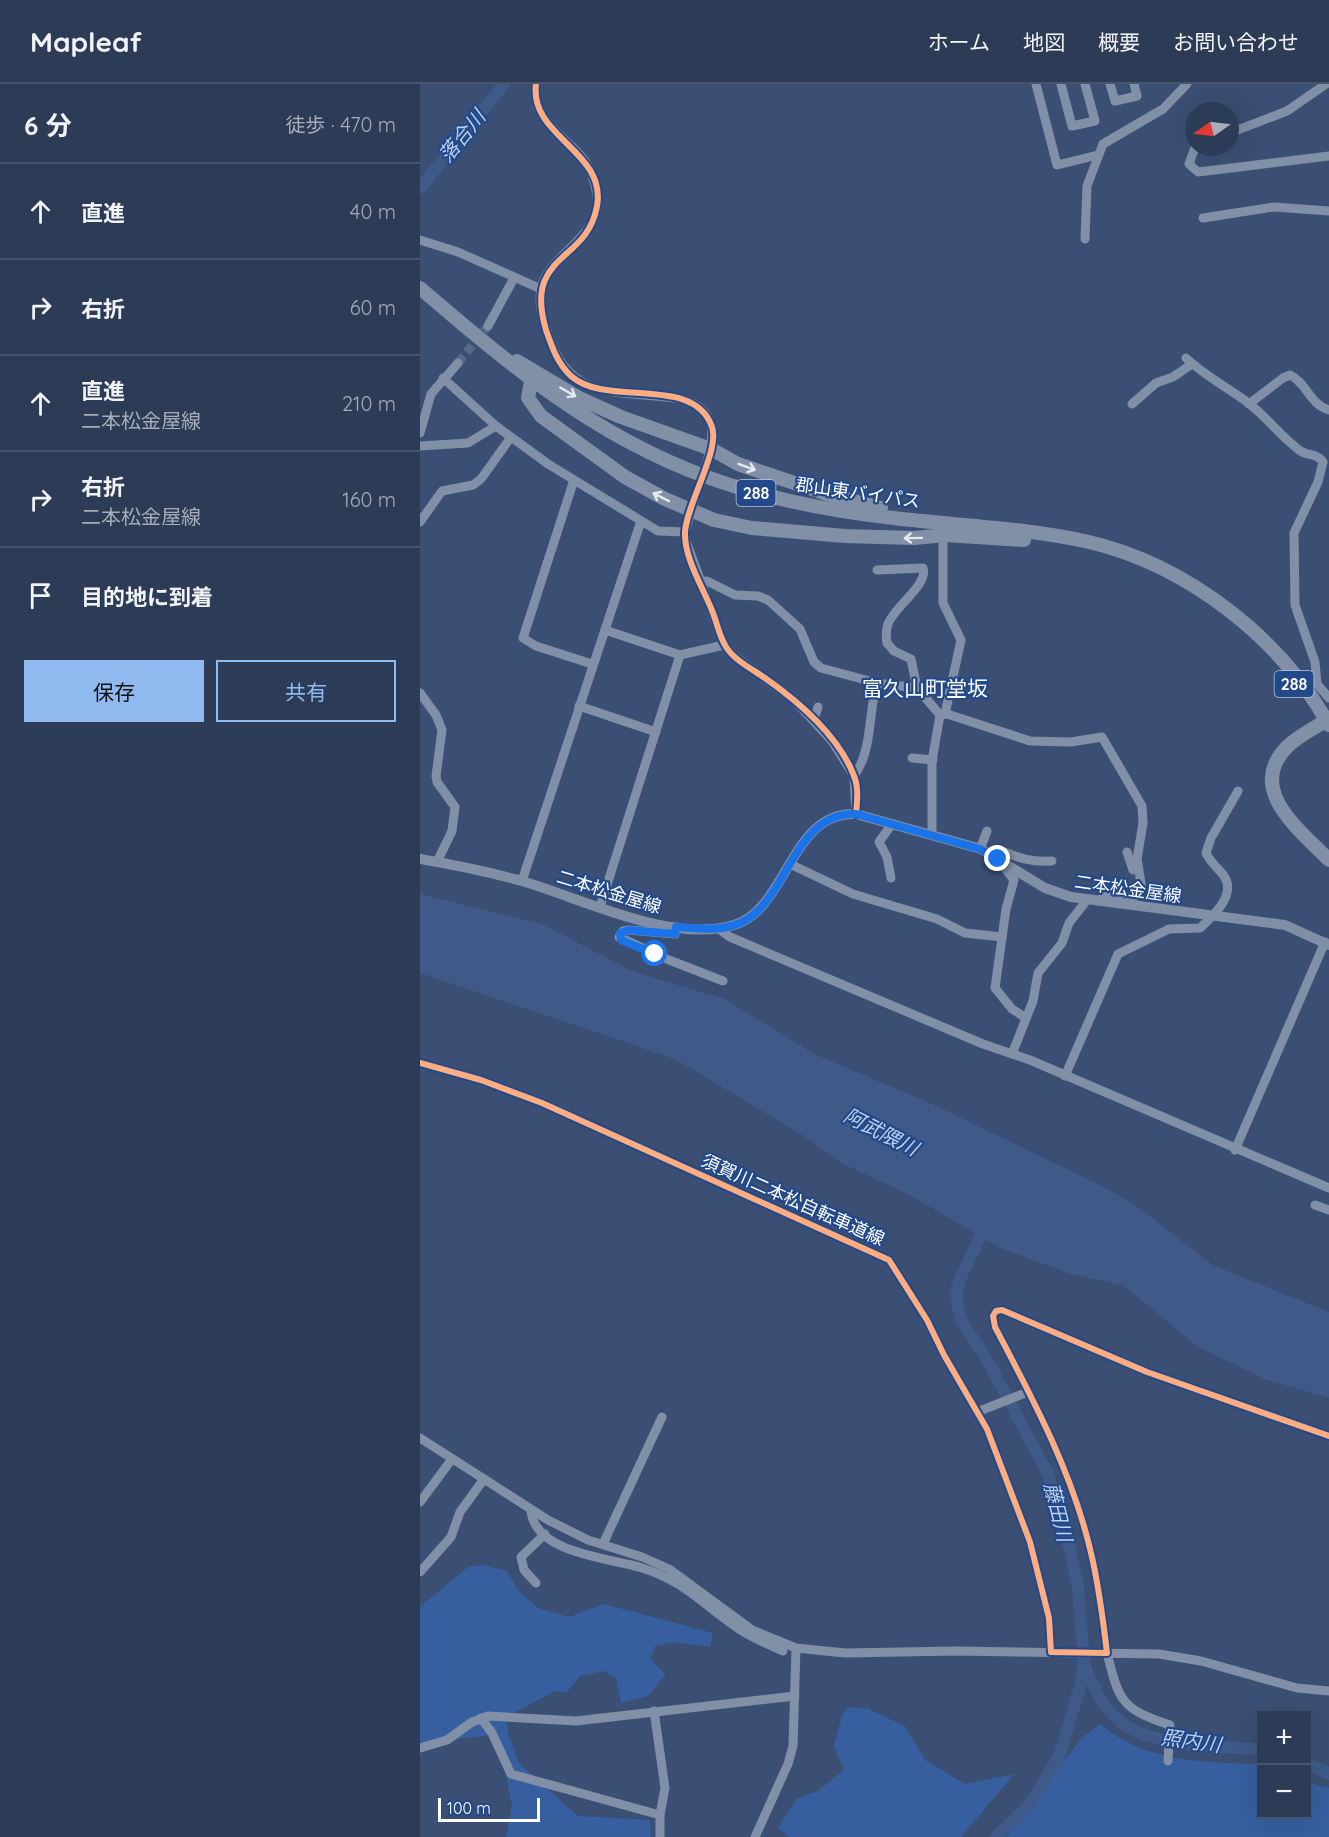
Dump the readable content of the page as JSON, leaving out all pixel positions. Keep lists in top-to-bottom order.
{
  "streets": {
    "highway": ["288", "郡山東バイパス"],
    "main road": ["二本松金屋線"],
    "cycle path": ["須賀川二本松自転車道線"]
  },
  "districts": ["富久山町堂坂"],
  "water": [
    "落合川",
    "阿武隈川",
    "藤田川",
    "照内川"
  ],
  "scale_bar": "100 m",
  "north": "left",
  "page": {
    "header": "Mapleaf",
    "nav": [
      "ホーム",
      "地図",
      "概要",
      "お問い合わせ"
    ],
    "heading": ["6 分", "徒歩 · 470 m"],
    "list": [
      ["直進", "40 m"],
      ["右折", "60 m"],
      ["直進", "二本松金屋線", "210 m"],
      ["右折", "二本松金屋線", "160 m"],
      "目的地に到着"
    ],
    "buttons": ["保存", "共有"],
    "map_buttons": ["+", "−"],
    "scale": "100 m"
  }
}
